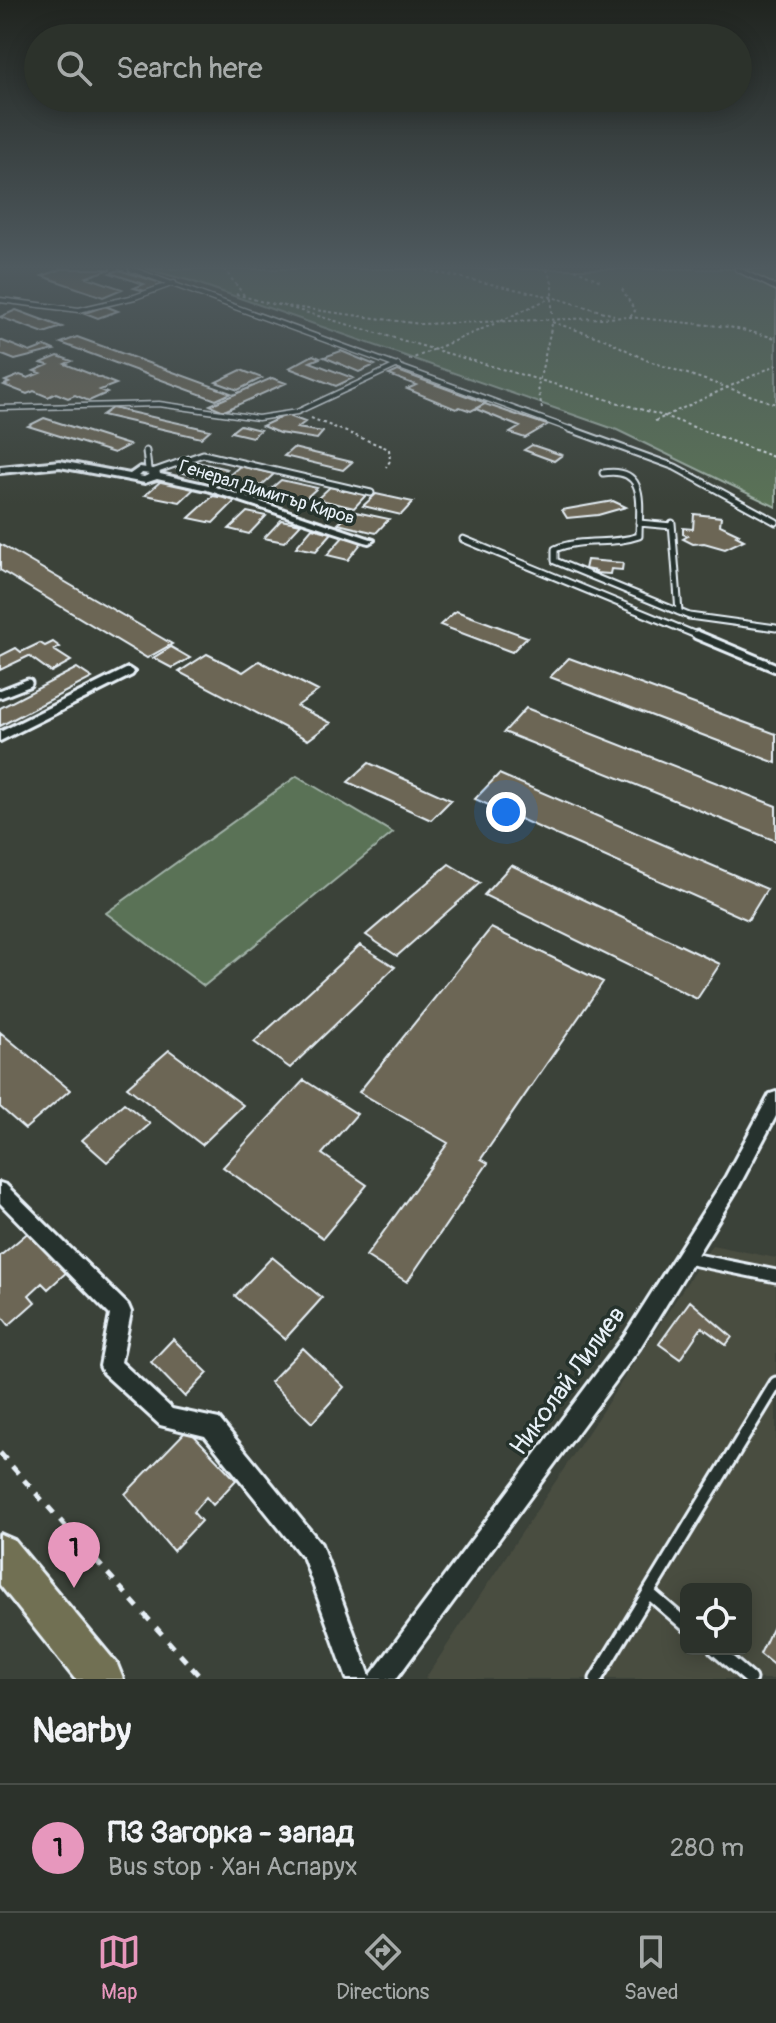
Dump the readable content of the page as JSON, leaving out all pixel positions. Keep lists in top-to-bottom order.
{
  "streets": {
    "street": ["Генерал Димитър Киров", "Николай Лилиев"]
  },
  "page": {
    "search": "Search here",
    "pins": "1",
    "heading": "Nearby",
    "list": [
      {
        "mark": "1",
        "name": "ПЗ Загорка - запад",
        "note": "Bus stop · Хан Аспарух",
        "value": "280 m"
      }
    ],
    "nav": ["Map", "Directions", "Saved"]
  }
}
